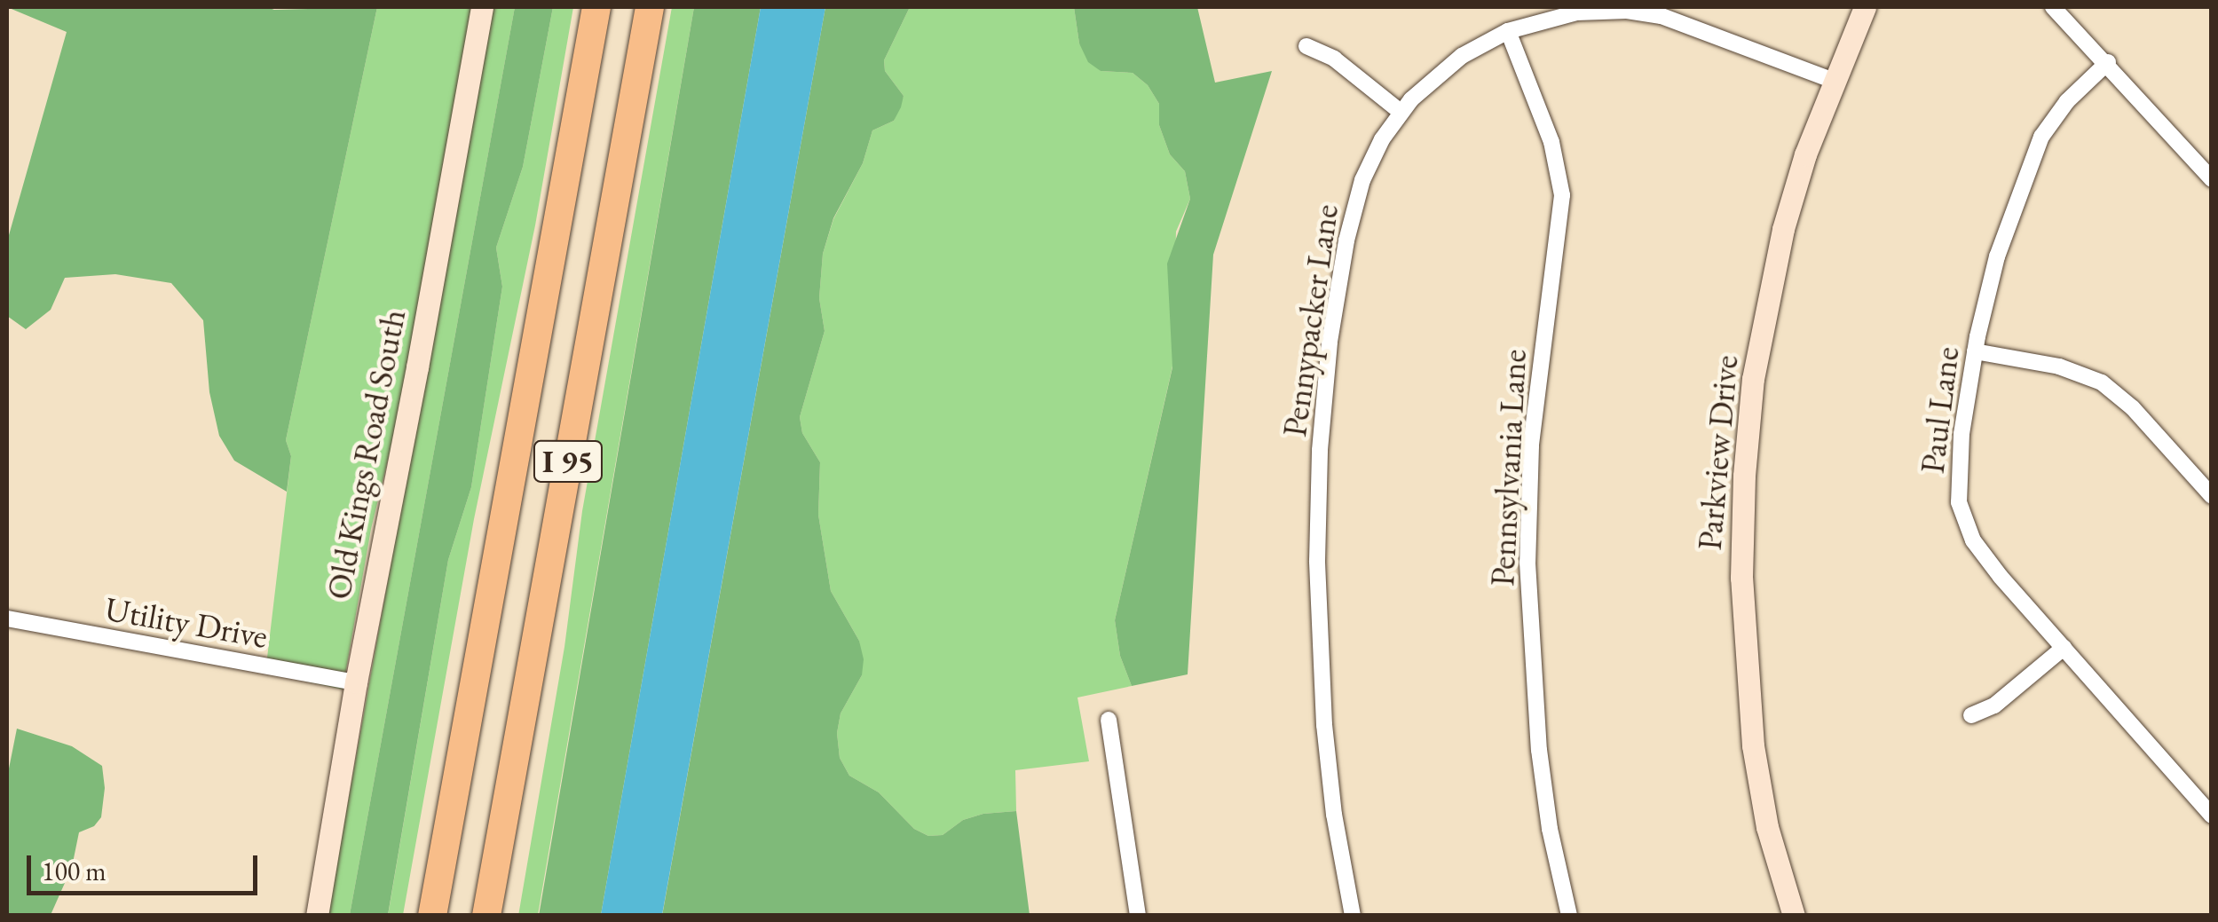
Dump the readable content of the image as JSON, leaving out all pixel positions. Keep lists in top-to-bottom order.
{
  "streets": {
    "highway": ["I 95"],
    "street": [
      "Pennypacker Lane",
      "Paul Lane",
      "Parkview Drive",
      "Old Kings Road South",
      "Pennsylvania Lane",
      "Utility Drive"
    ]
  },
  "crossings": [
    ["Pennypacker Lane", "Parkview Drive"],
    ["Pennypacker Lane", "Pennsylvania Lane"],
    ["Old Kings Road South", "Utility Drive"]
  ],
  "scale_bar": "100 m"
}
